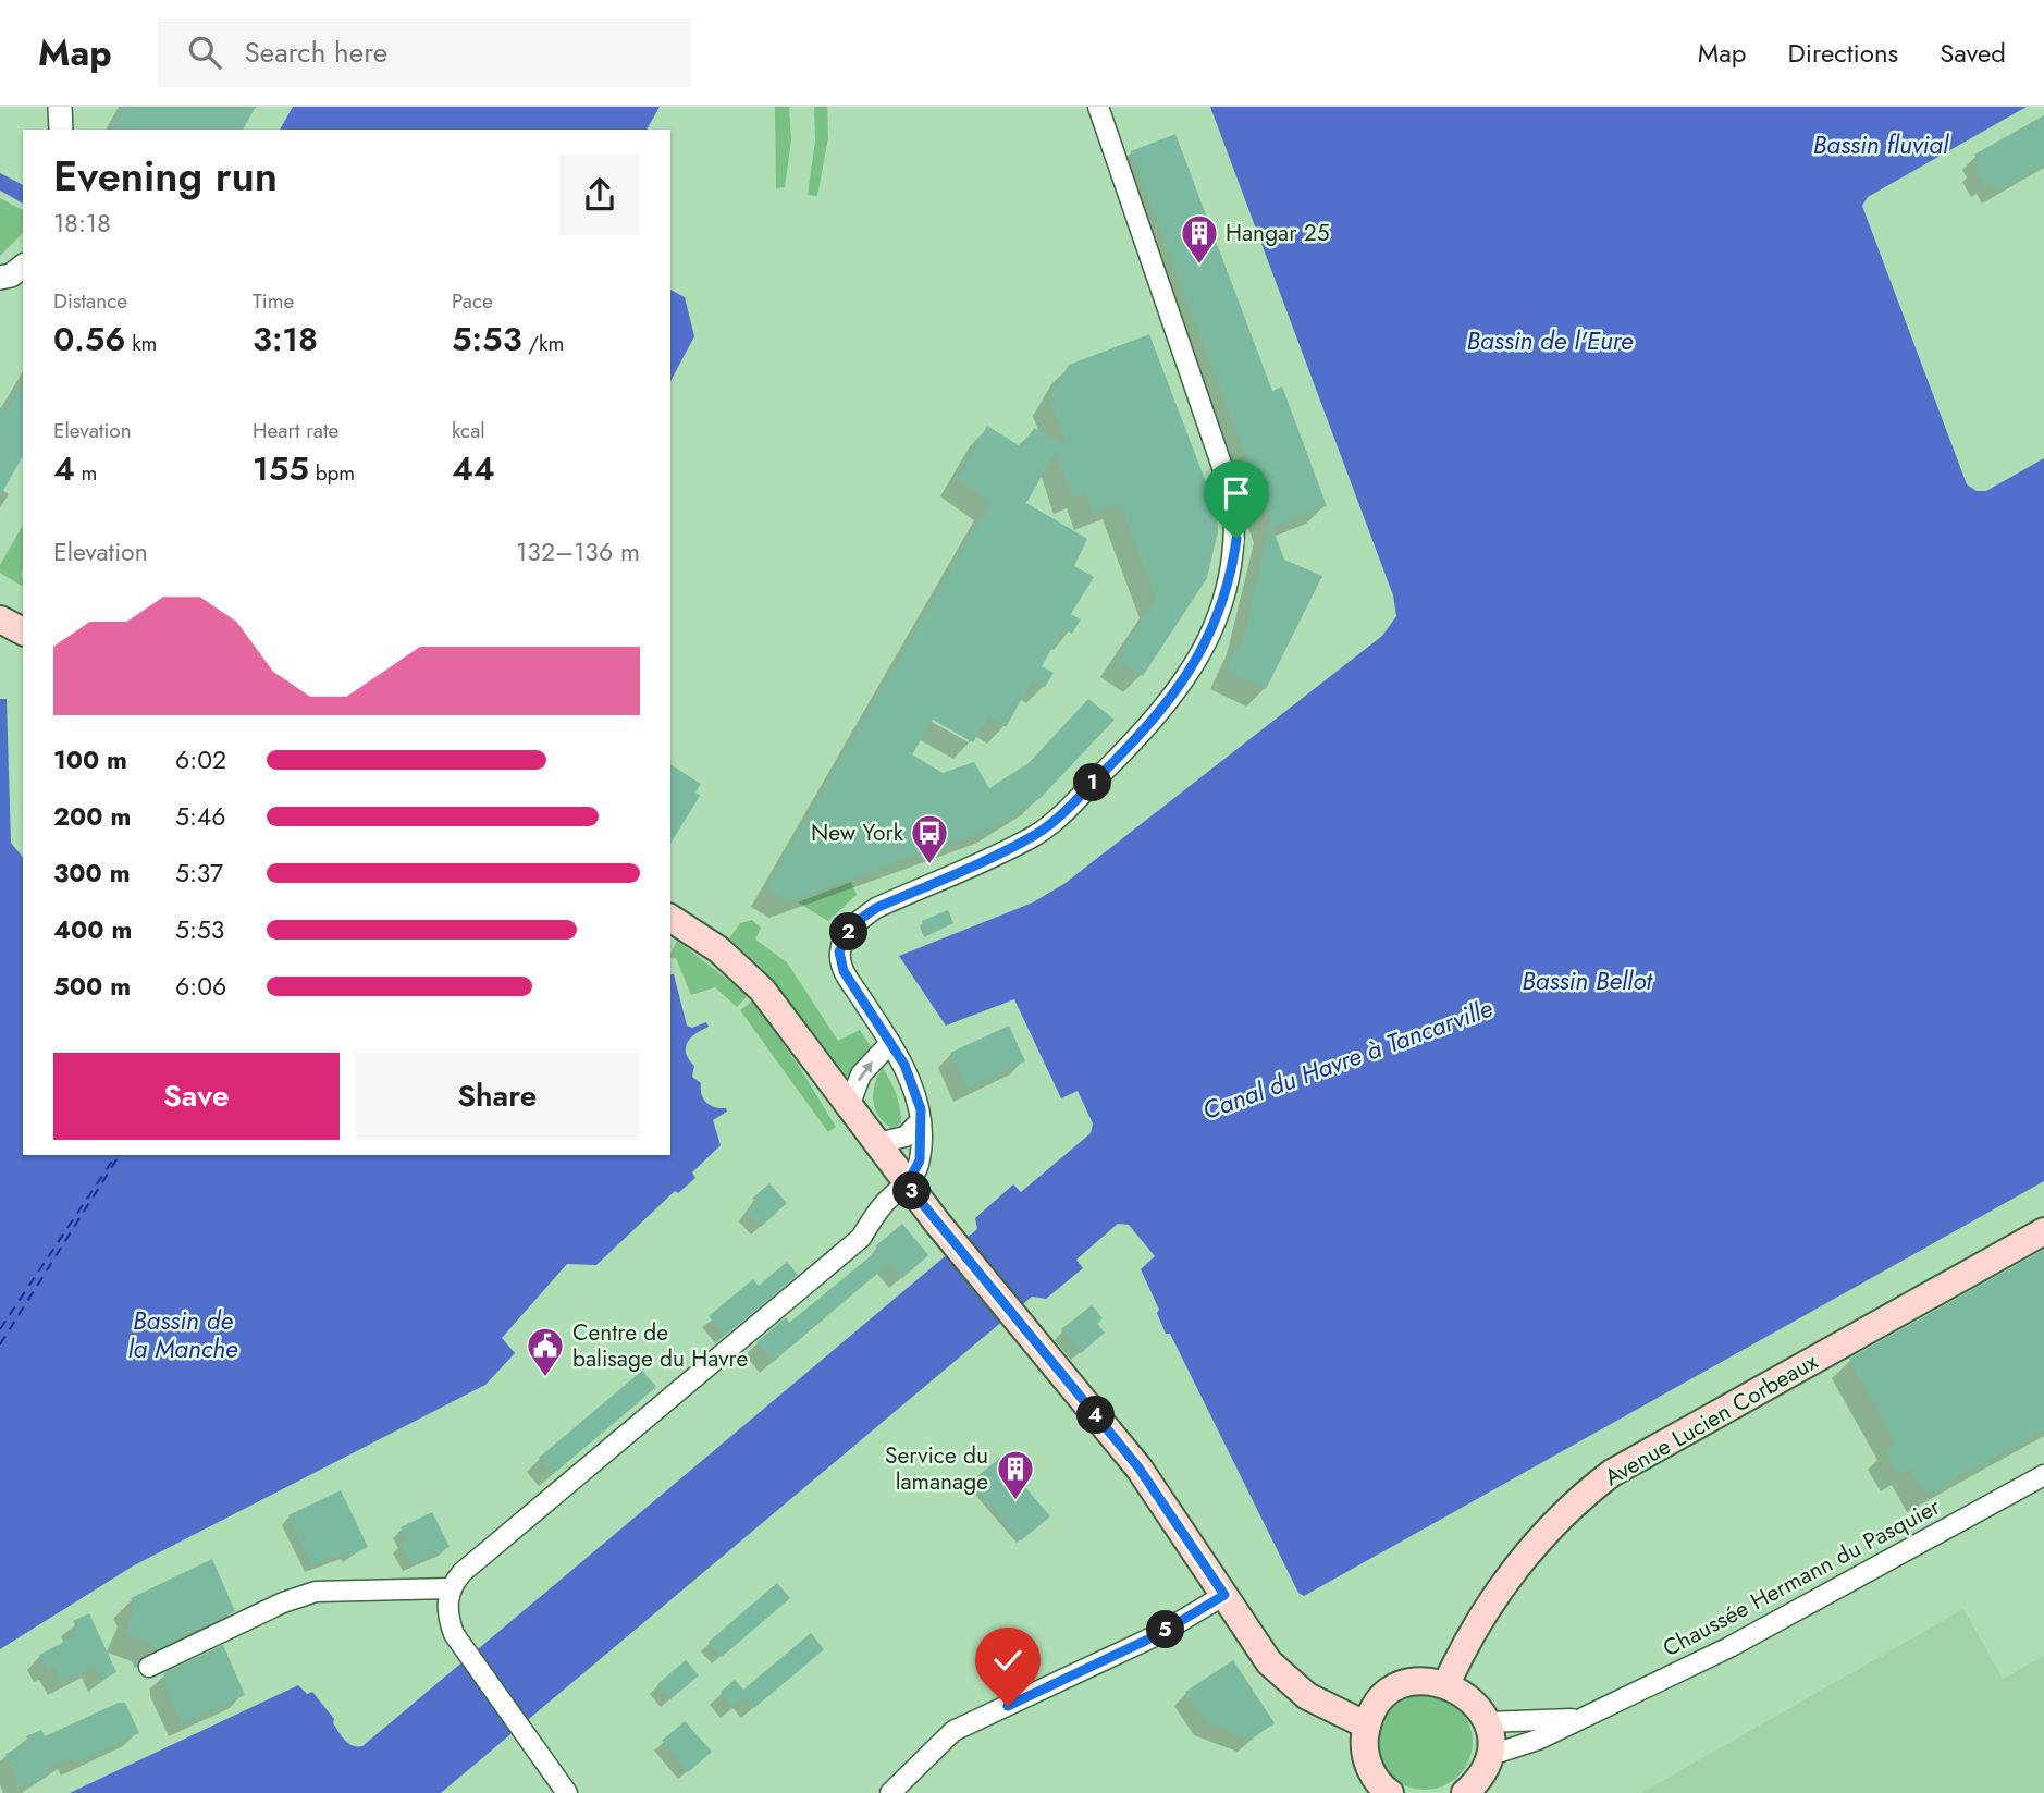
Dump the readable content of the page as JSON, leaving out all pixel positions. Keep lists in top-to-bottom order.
{
  "streets": {
    "main road": ["Avenue Lucien Corbeaux"],
    "street": ["Chaussée Hermann du Pasquier"]
  },
  "water": [
    "Bassin fluvial",
    "Bassin de l'Eure",
    "Bassin Bellot",
    "Canal du Havre à Tancarville",
    "Bassin de la Manche"
  ],
  "places": {
    "building": ["Hangar 25", "Service du lamanage"],
    "bus stop": ["New York"],
    "public building": ["Centre de balisage du Havre"]
  },
  "page": {
    "header": "Map",
    "search": "Search here",
    "nav": ["Map", "Directions", "Saved"],
    "heading": ["Evening run", "18:18"],
    "stats": [
      ["Distance", "0.56 km"],
      ["Time", "3:18"],
      ["Pace", "5:53 /km"],
      ["Elevation", "4 m"],
      ["Heart rate", "155 bpm"],
      ["kcal", "44"]
    ],
    "chart": ["Elevation", "132–136 m"],
    "list": [
      {
        "name": "100 m",
        "note": "6:02"
      },
      {
        "name": "200 m",
        "note": "5:46"
      },
      {
        "name": "300 m",
        "note": "5:37"
      },
      {
        "name": "400 m",
        "note": "5:53"
      },
      {
        "name": "500 m",
        "note": "6:06"
      }
    ],
    "pins": [
      "1",
      "2",
      "3",
      "4",
      "5"
    ],
    "buttons": ["Save", "Share"]
  }
}
